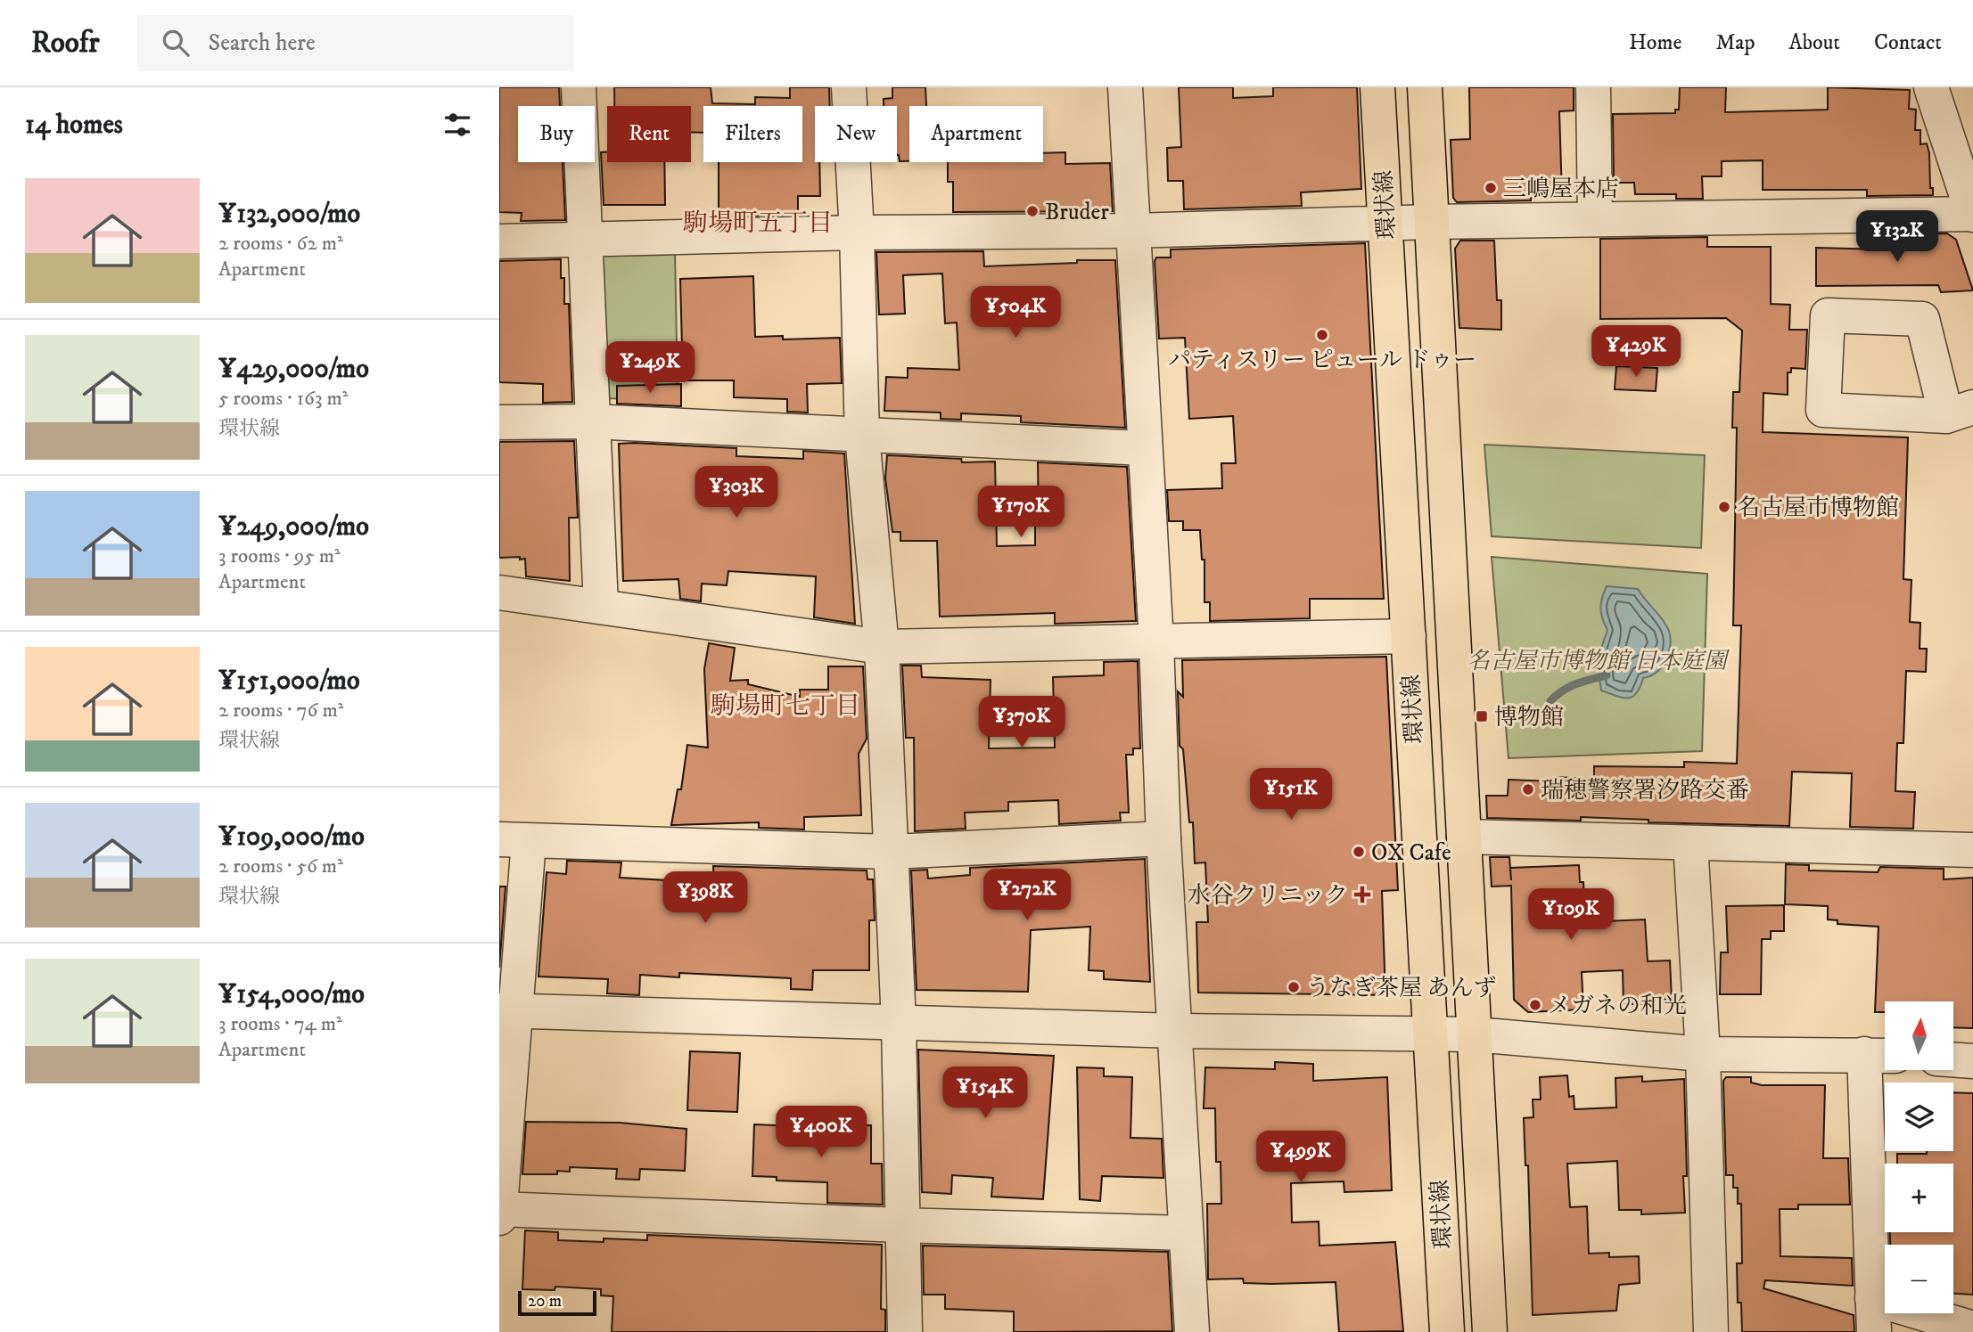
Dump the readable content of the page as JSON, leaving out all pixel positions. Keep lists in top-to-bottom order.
{
  "streets": {
    "main road": ["環状線"]
  },
  "districts": ["駒場町五丁目", "駒場町七丁目"],
  "parks": ["名古屋市博物館 日本庭園"],
  "places": {
    "other": [
      "三嶋屋本店",
      "Bruder",
      "パティスリー ピュール ドゥー",
      "名古屋市博物館",
      "瑞穂警察署汐路交番",
      "OX Cafe",
      "うなぎ茶屋 あんず",
      "メガネの和光"
    ],
    "transit": ["博物館"],
    "health": ["水谷クリニック"]
  },
  "scale_bar": "20 m",
  "north": "top",
  "page": {
    "header": "Roofr",
    "search": "Search here",
    "nav": [
      "Home",
      "Map",
      "About",
      "Contact"
    ],
    "heading": "14 homes",
    "chip": [
      "Buy",
      "Rent",
      "Filters",
      "New",
      "Apartment"
    ],
    "list": [
      {
        "name": "¥132,000/mo",
        "note": "2 rooms · 62 m² · Apartment"
      },
      {
        "name": "¥429,000/mo",
        "note": "5 rooms · 163 m² · 環状線"
      },
      {
        "name": "¥249,000/mo",
        "note": "3 rooms · 95 m² · Apartment"
      },
      {
        "name": "¥151,000/mo",
        "note": "2 rooms · 76 m² · 環状線"
      },
      {
        "name": "¥109,000/mo",
        "note": "2 rooms · 56 m² · 環状線"
      },
      {
        "name": "¥154,000/mo",
        "note": "3 rooms · 74 m² · Apartment"
      }
    ],
    "price": [
      "¥132K",
      "¥504K",
      "¥429K",
      "¥249K",
      "¥303K",
      "¥170K",
      "¥370K",
      "¥151K",
      "¥272K",
      "¥398K",
      "¥109K",
      "¥154K",
      "¥400K",
      "¥499K"
    ],
    "map_buttons": ["+", "−"],
    "scale": "20 m"
  }
}
